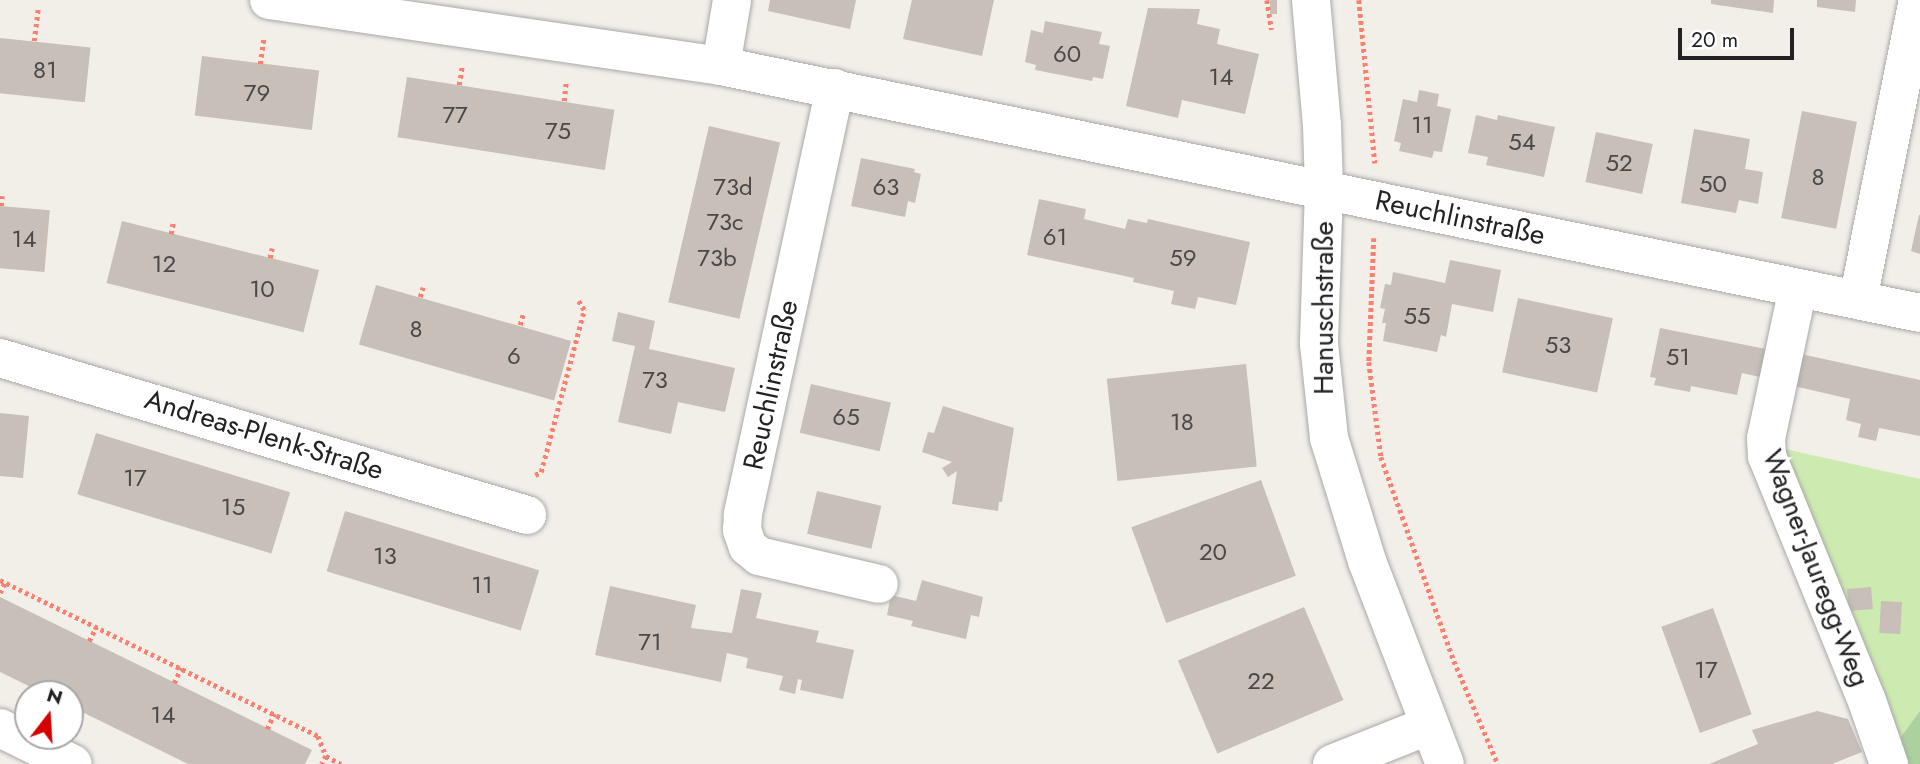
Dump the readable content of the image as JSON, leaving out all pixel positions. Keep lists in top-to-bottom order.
{
  "streets": {
    "street": [
      "Reuchlinstraße",
      "Hanuschstraße",
      "Andreas-Plenk-Straße",
      "Wagner-Jauregg-Weg"
    ]
  },
  "crossings": [
    ["Reuchlinstraße", "Hanuschstraße"],
    ["Reuchlinstraße", "Wagner-Jauregg-Weg"]
  ],
  "house_numbers": [
    "60",
    "81",
    "14",
    "79",
    "77",
    "11",
    "75",
    "54",
    "52",
    "8",
    "50",
    "73d",
    "63",
    "73c",
    "61",
    "14",
    "73b",
    "59",
    "12",
    "10",
    "55",
    "8",
    "53",
    "6",
    "51",
    "73",
    "65",
    "18",
    "17",
    "15",
    "20",
    "13",
    "11",
    "71",
    "17",
    "22",
    "14"
  ],
  "scale_bar": "20 m",
  "north": "top"
}
